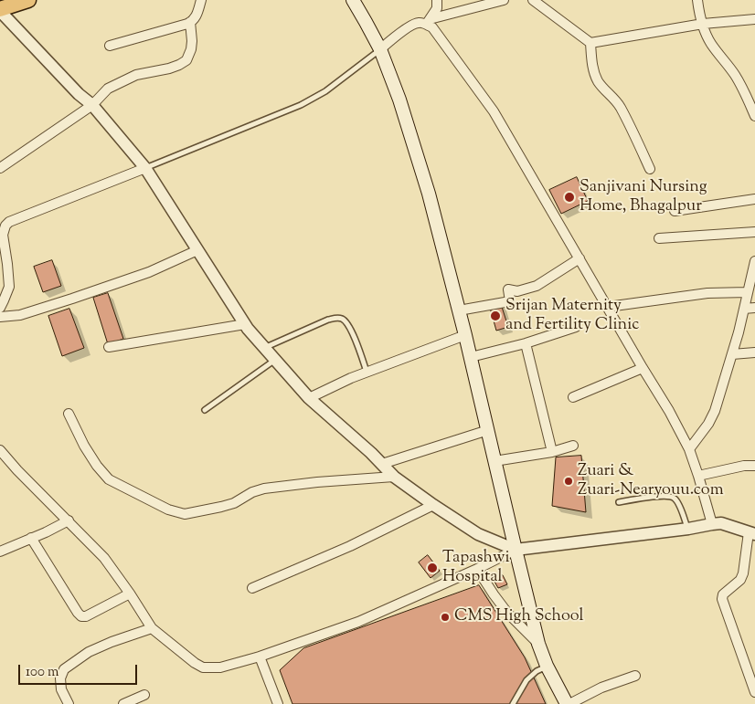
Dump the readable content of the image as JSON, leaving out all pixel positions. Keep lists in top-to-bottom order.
{
  "places": [
    "Sanjivani Nursing Home, Bhagalpur",
    "Srijan Maternity and Fertility Clinic",
    "Zuari & Zuari-Nearyouu.com",
    "Tapashwi Hospital",
    "CMS High School"
  ],
  "scale_bar": "100 m"
}
